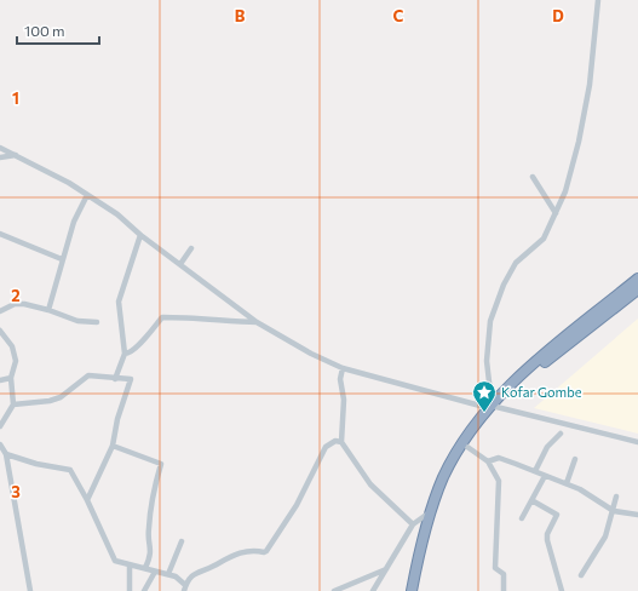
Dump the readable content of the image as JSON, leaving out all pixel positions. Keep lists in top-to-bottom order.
{
  "places": {
    "place": ["Kofar Gombe"]
  },
  "scale_bar": "100 m",
  "grid": {
    "columns": ["B", "C", "D"],
    "rows": ["1", "2", "3"]
  }
}
